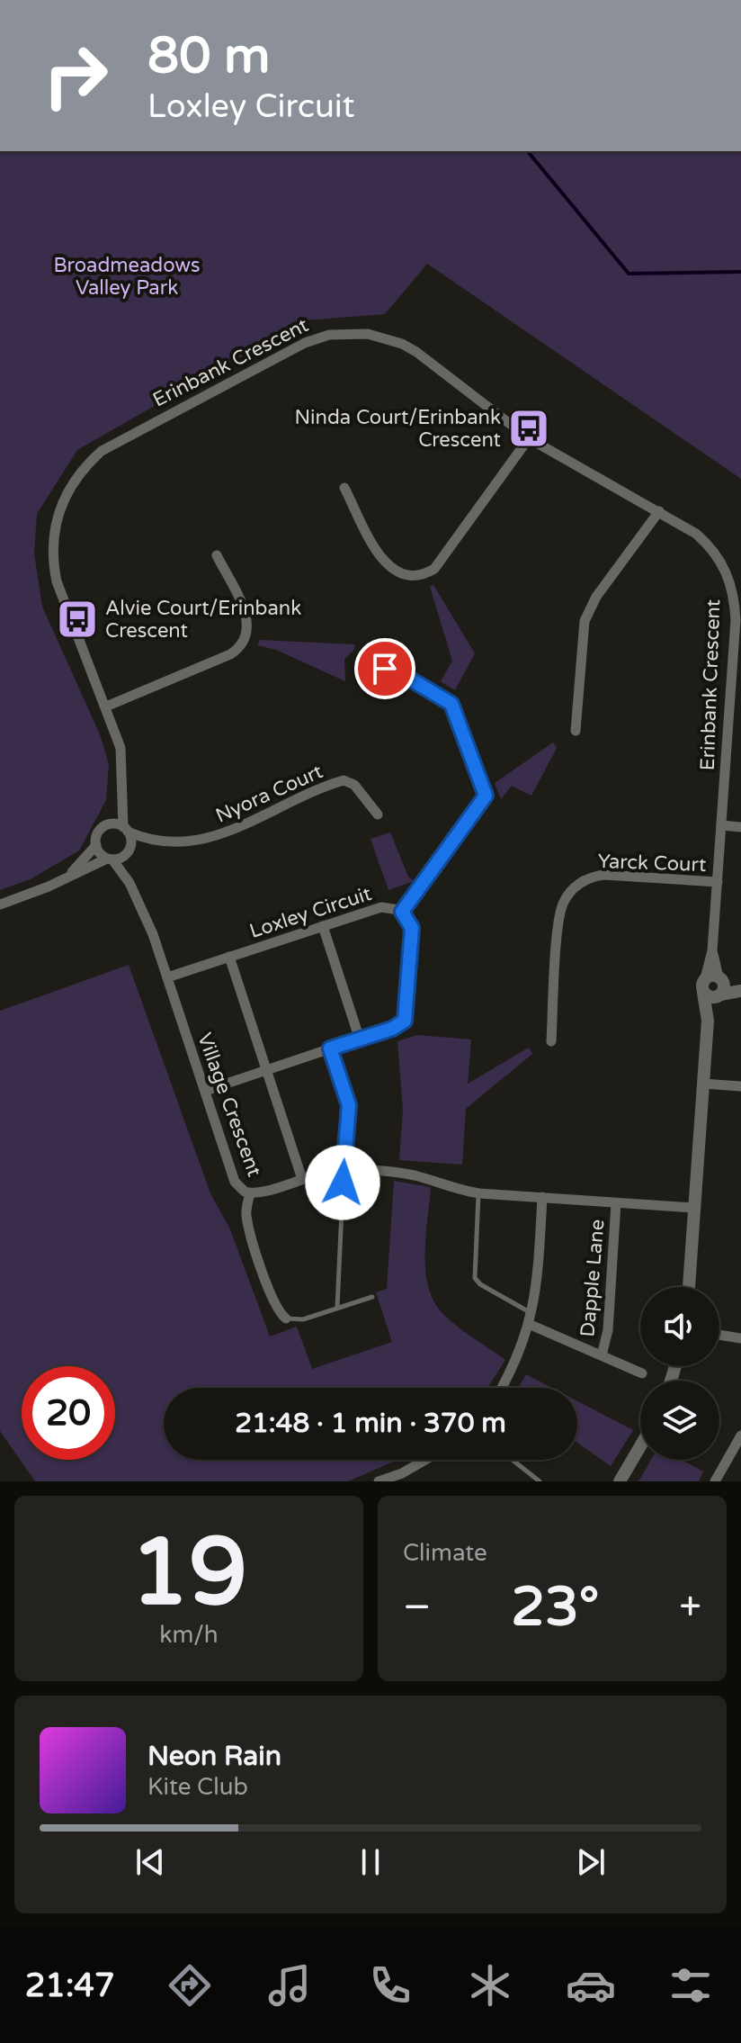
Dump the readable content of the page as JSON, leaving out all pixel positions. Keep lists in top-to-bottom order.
{
  "streets": {
    "street": [
      "Erinbank Crescent",
      "Nyora Court",
      "Yarck Court",
      "Loxley Circuit",
      "Village Crescent",
      "Dapple Lane"
    ]
  },
  "crossings": [
    ["Erinbank Crescent", "Nyora Court"],
    ["Erinbank Crescent", "Yarck Court"],
    ["Erinbank Crescent", "Village Crescent"],
    ["Nyora Court", "Village Crescent"],
    ["Loxley Circuit", "Village Crescent"],
    ["Village Crescent", "Dapple Lane"]
  ],
  "parks": ["Broadmeadows Valley Park"],
  "places": {
    "bus stop": ["Ninda Court/Erinbank Crescent", "Alvie Court/Erinbank Crescent"]
  },
  "page": {
    "turn": ["80 m", "Loxley Circuit"],
    "limit": "20",
    "trip": "21:48 · 1 min · 370 m",
    "tile": [
      ["19", "km/h"],
      "Climate"
    ],
    "heat": ["−", "23°", "+"],
    "song": ["Neon Rain", "Kite Club"],
    "tabs": "21:47"
  }
}
